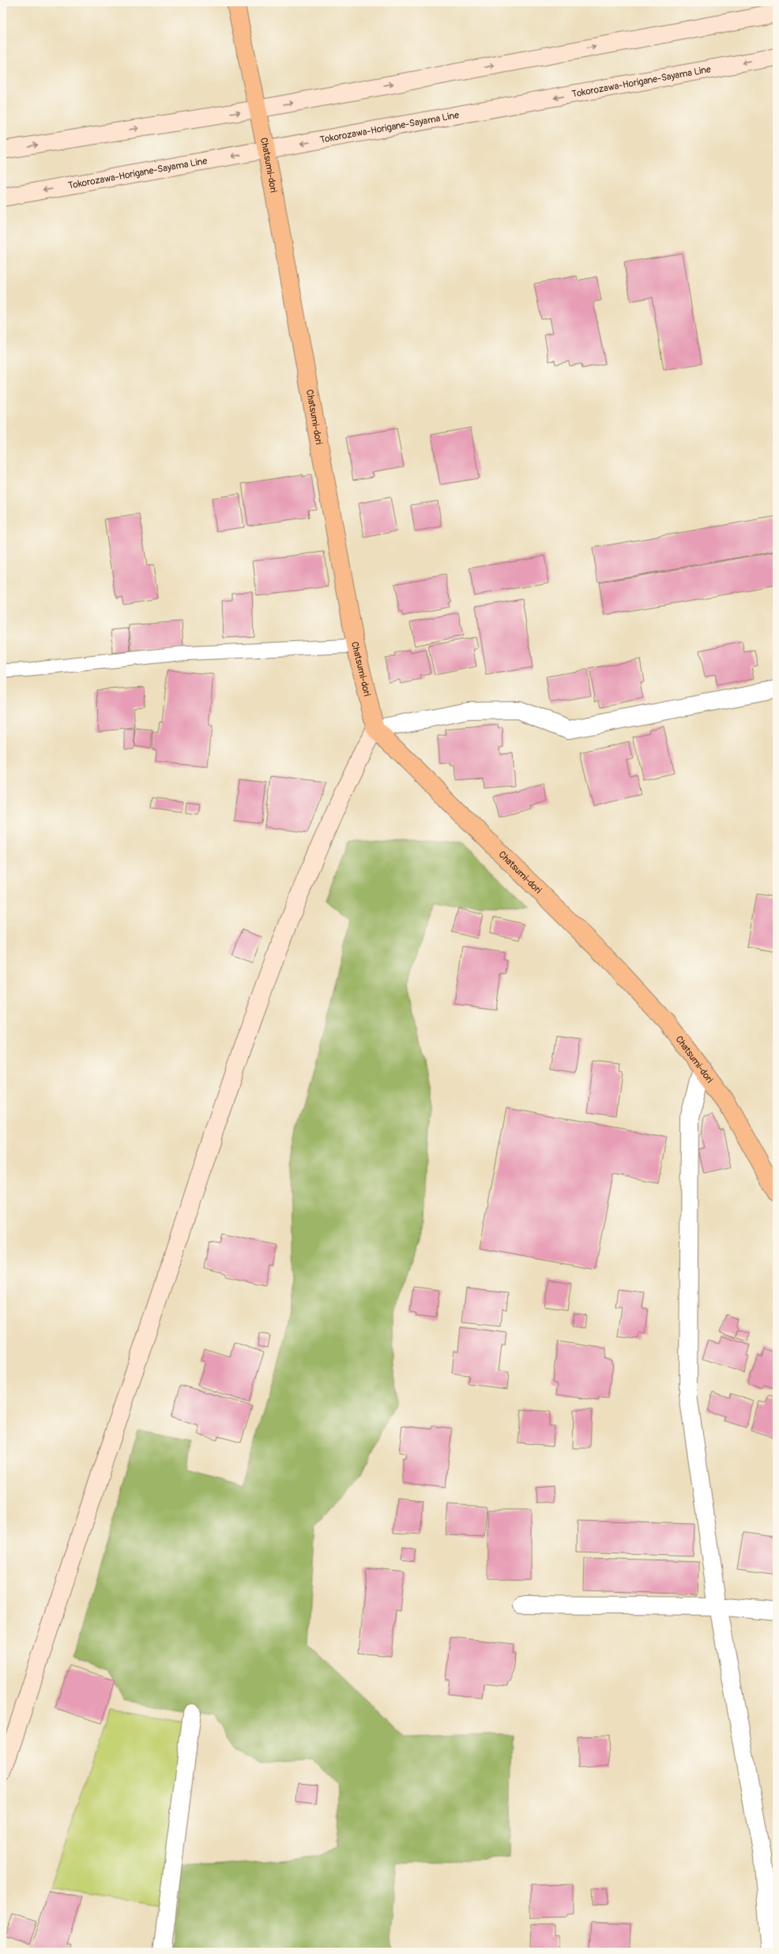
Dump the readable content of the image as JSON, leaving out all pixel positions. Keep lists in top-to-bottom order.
{
  "streets": {
    "main road": ["Tokorozawa-Horigane-Sayama Line", "Chatsumi-dori"]
  },
  "crossings": [
    ["Tokorozawa-Horigane-Sayama Line", "Chatsumi-dori"]
  ]
}
